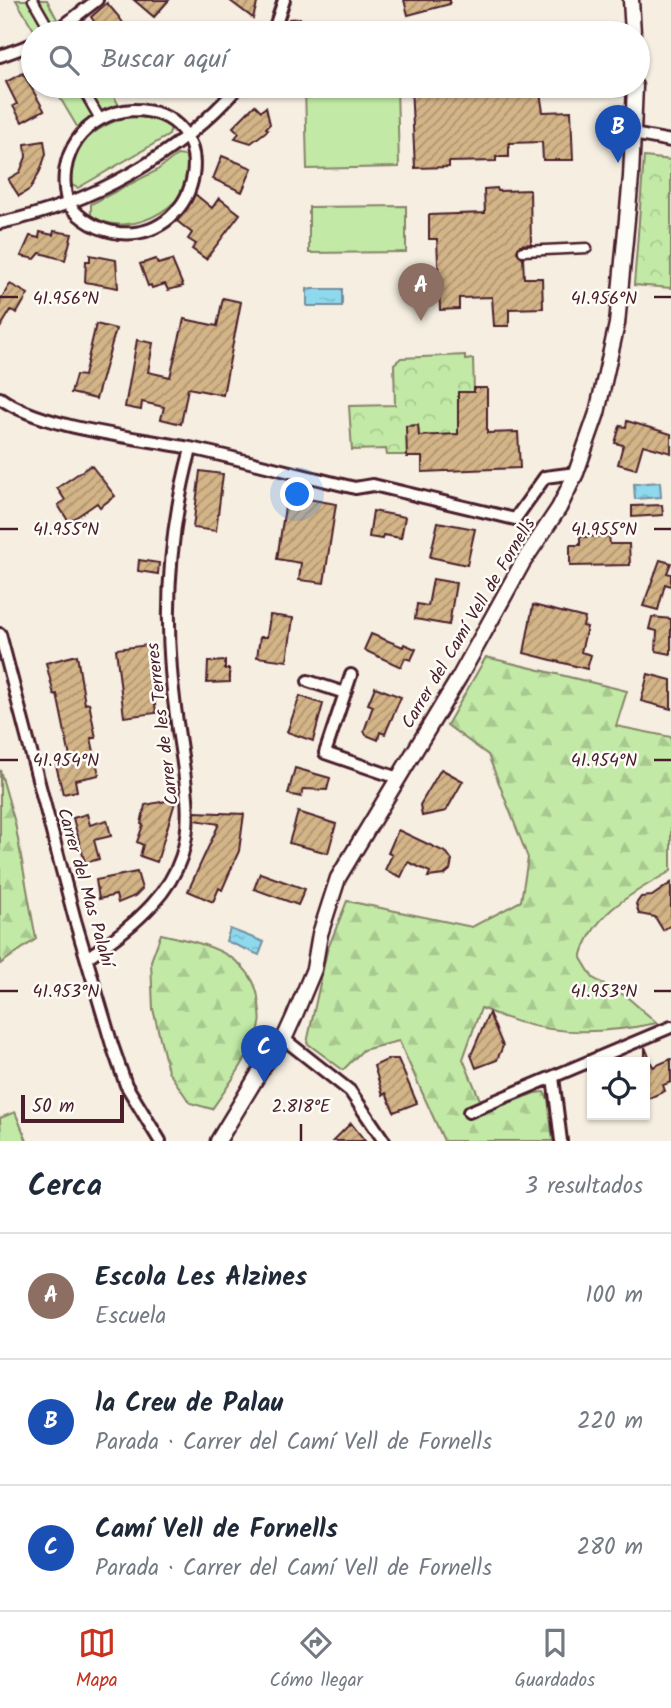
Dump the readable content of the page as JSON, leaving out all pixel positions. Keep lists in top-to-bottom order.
{
  "streets": {
    "street": ["Carrer del Camí Vell de Fornells", "Carrer de les Terreres", "Carrer del Mas Palahí"]
  },
  "crossings": [
    ["Carrer de les Terreres", "Carrer del Mas Palahí"]
  ],
  "scale_bar": "50 m",
  "page": {
    "search": "Buscar aquí",
    "pins": ["B", "A", "C"],
    "scale": "50 m",
    "heading": ["Cerca", "3 resultados"],
    "list": [
      {
        "mark": "A",
        "name": "Escola Les Alzines",
        "note": "Escuela",
        "value": "100 m"
      },
      {
        "mark": "B",
        "name": "la Creu de Palau",
        "note": "Parada · Carrer del Camí Vell de Fornells",
        "value": "220 m"
      },
      {
        "mark": "C",
        "name": "Camí Vell de Fornells",
        "note": "Parada · Carrer del Camí Vell de Fornells",
        "value": "280 m"
      }
    ],
    "nav": ["Mapa", "Cómo llegar", "Guardados"]
  },
  "coordinates": [
    "41.956°N",
    "41.955°N",
    "41.954°N",
    "41.953°N",
    "2.818°E"
  ]
}
